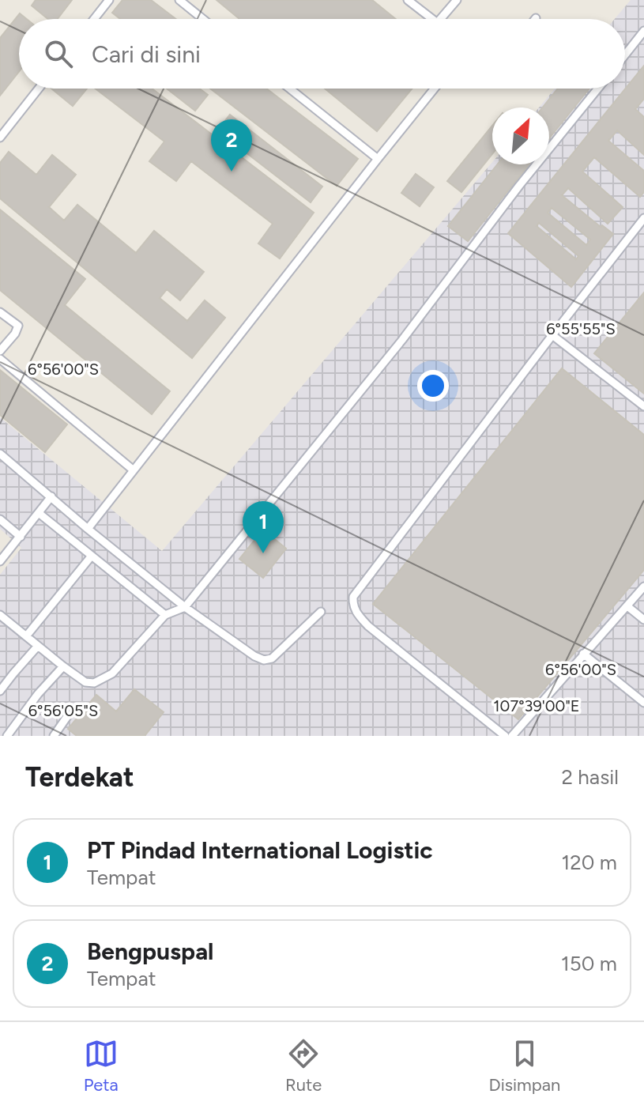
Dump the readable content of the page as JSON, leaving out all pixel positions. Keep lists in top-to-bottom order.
{
  "north": "top right",
  "page": {
    "search": "Cari di sini",
    "pins": ["2", "1"],
    "heading": ["Terdekat", "2 hasil"],
    "list": [
      {
        "mark": "1",
        "name": "PT Pindad International Logistic",
        "note": "Tempat",
        "value": "120 m"
      },
      {
        "mark": "2",
        "name": "Bengpuspal",
        "note": "Tempat",
        "value": "150 m"
      }
    ],
    "nav": ["Peta", "Rute", "Disimpan"]
  },
  "coordinates": [
    "6°55'55\"S",
    "6°56'00\"S",
    "107°39'00\"E",
    "6°56'05\"S"
  ]
}
